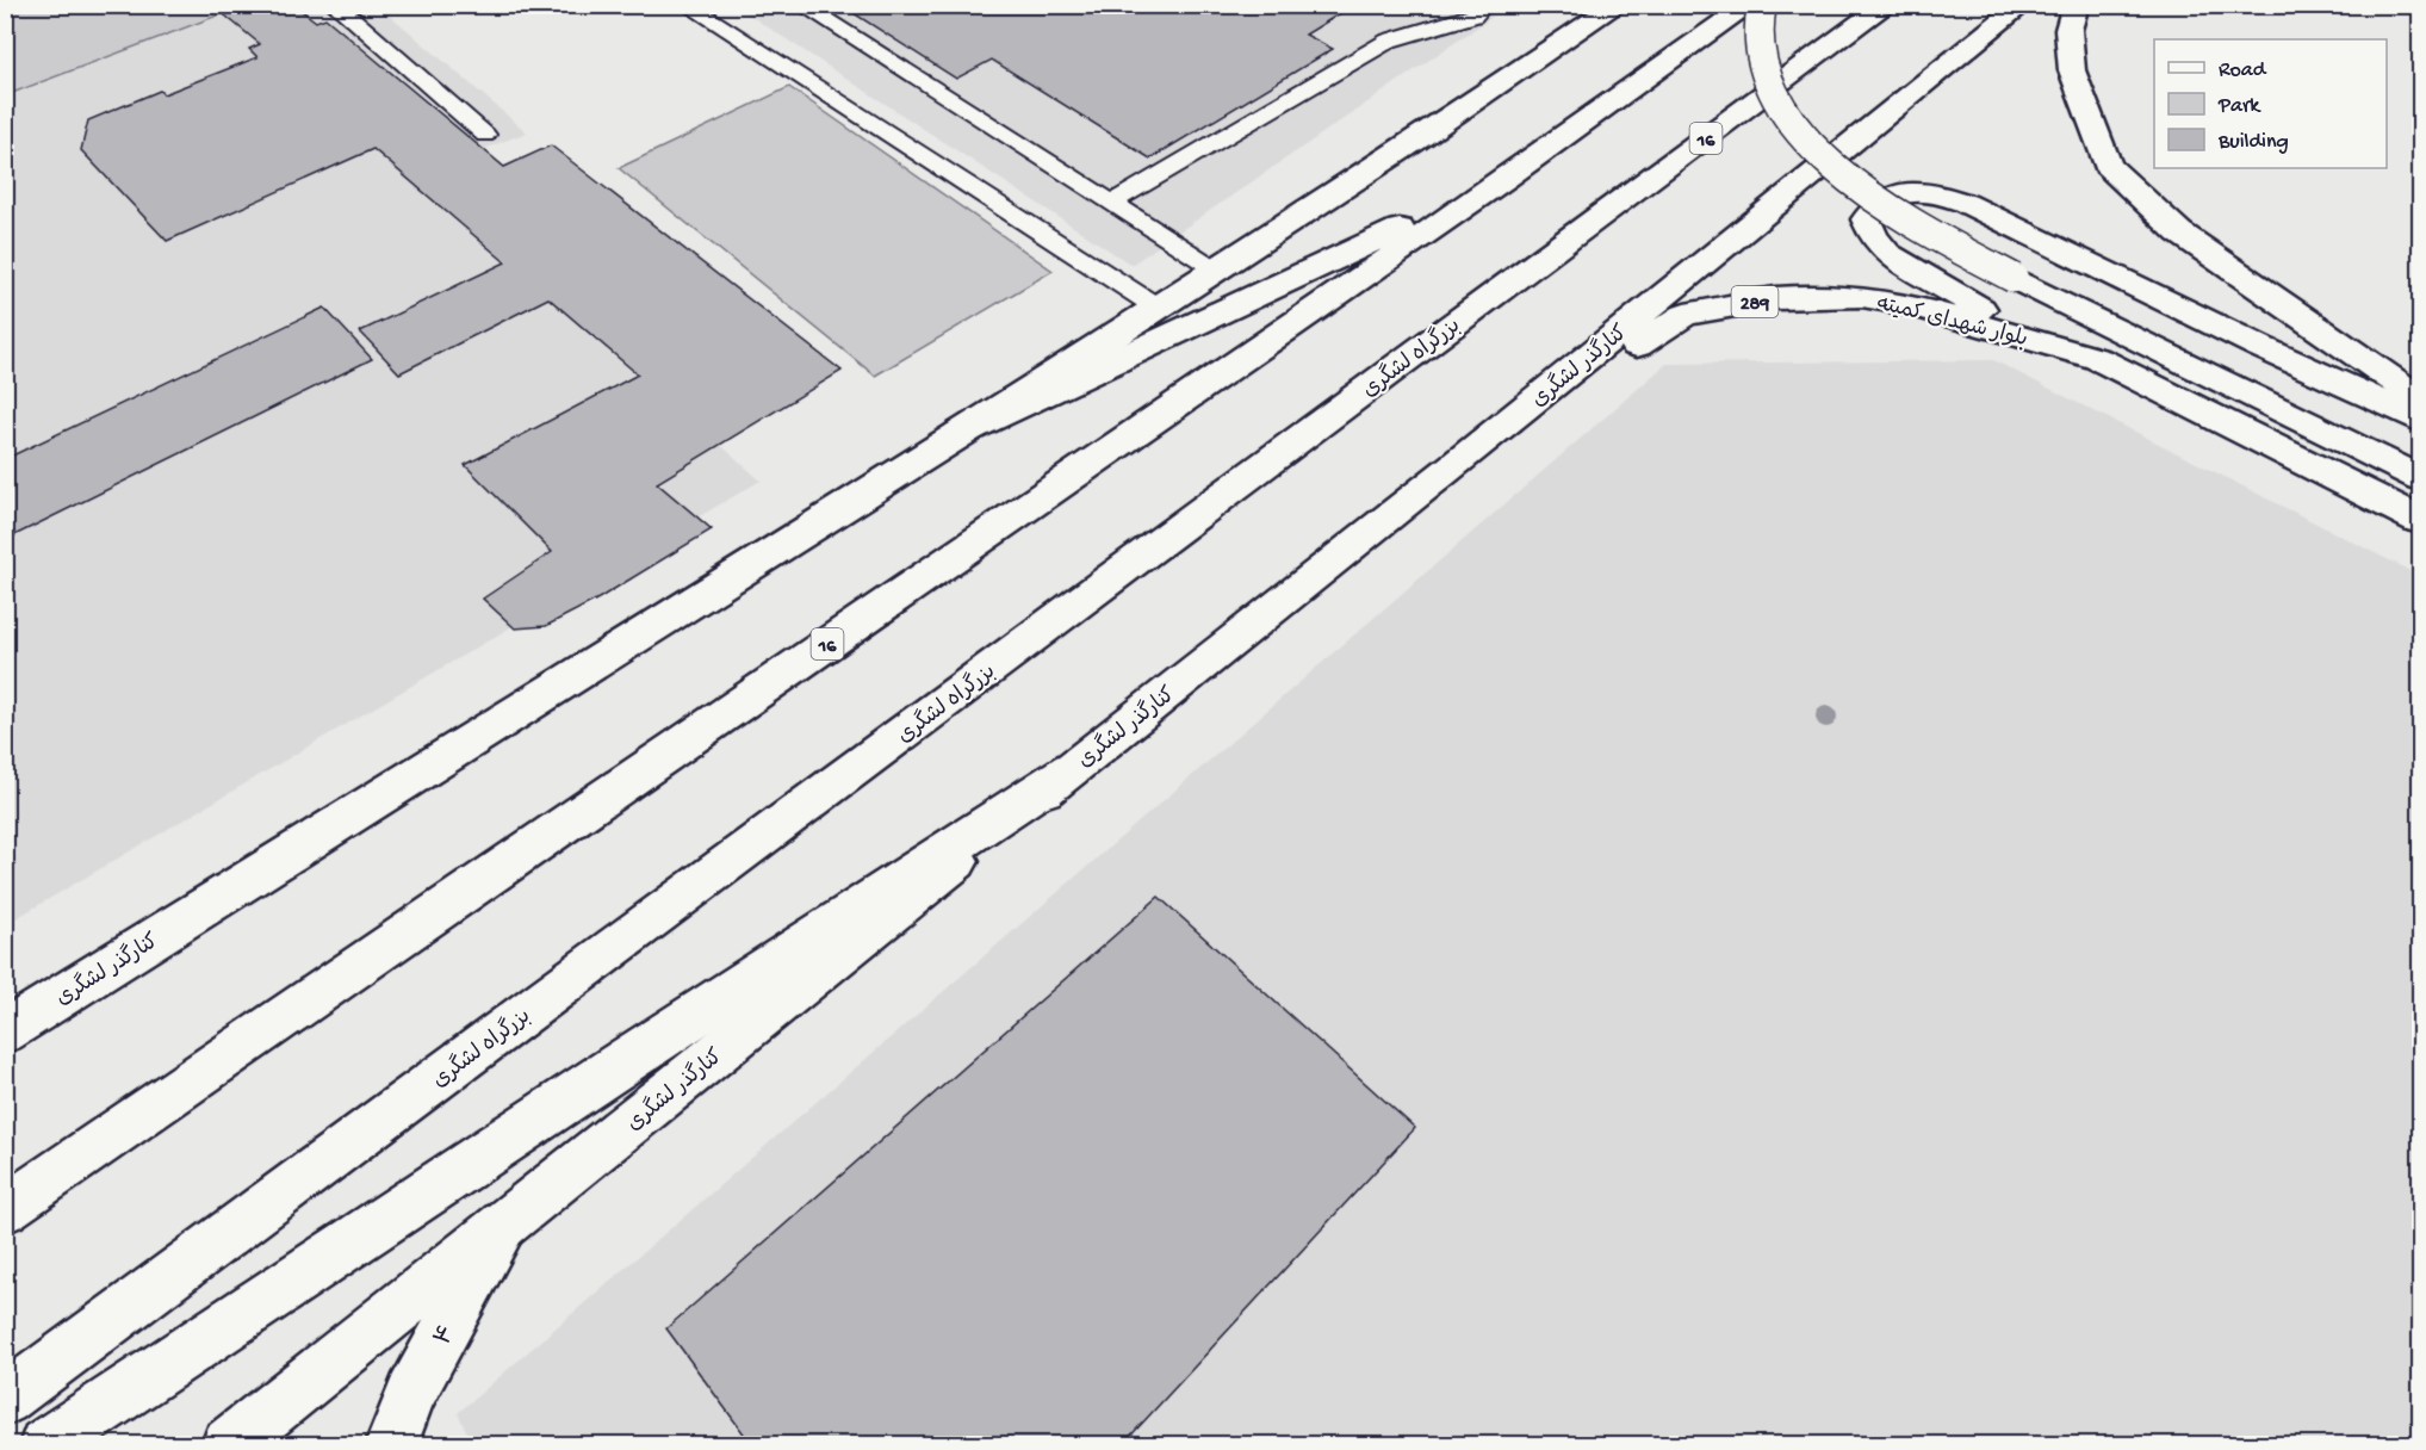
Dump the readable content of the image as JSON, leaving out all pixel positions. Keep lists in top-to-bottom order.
{
  "streets": {
    "main road": [
      "16",
      "289",
      "بلوار شهدای کمیته",
      "بزرگراه لشگری",
      "کنارگذر لشگری",
      "۴"
    ]
  },
  "crossings": [
    ["بلوار شهدای کمیته", "کنارگذر لشگری"],
    ["کنارگذر لشگری", "۴"]
  ],
  "legend": ["Road", "Park", "Building"]
}
